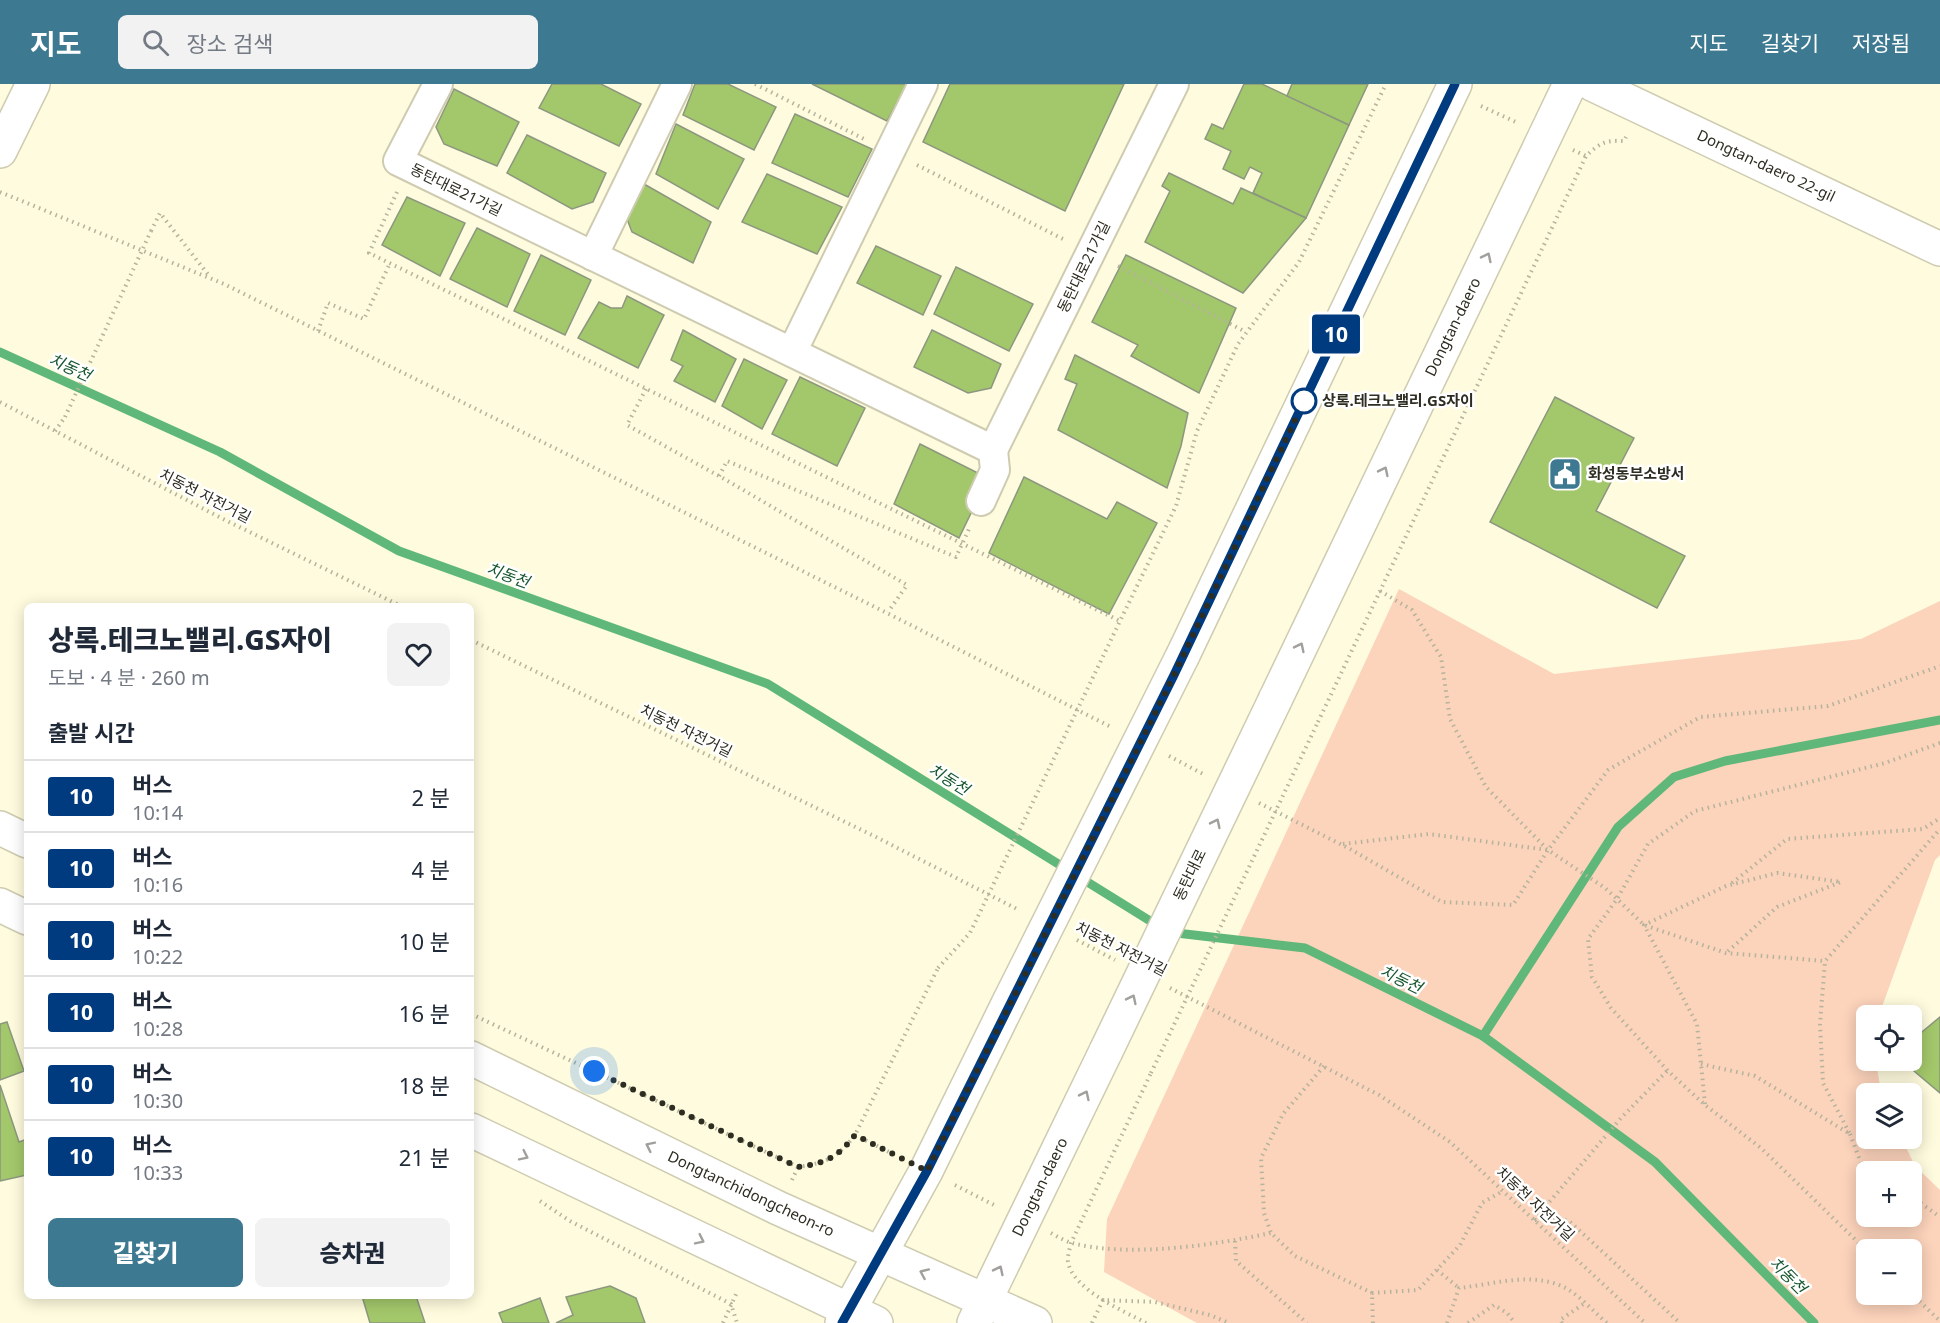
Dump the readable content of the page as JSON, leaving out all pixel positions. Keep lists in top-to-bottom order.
{
  "streets": {
    "main road": [
      "Dongtan-daero 22-gil",
      "Dongtan-daero",
      "동탄대로",
      "Dongtanchidongcheon-ro"
    ],
    "street": ["동탄대로21가길"],
    "path": ["치동천 자전거길"]
  },
  "crossings": [
    ["Dongtan-daero", "동탄대로"],
    ["Dongtan-daero", "Dongtanchidongcheon-ro"]
  ],
  "water": ["치동천"],
  "places": {
    "other": ["상록.테크노밸리.GS자이"],
    "public building": ["화성동부소방서"]
  },
  "lines": ["bus line 10"],
  "page": {
    "header": "지도",
    "search": "장소 검색",
    "nav": ["지도", "길찾기", "저장됨"],
    "on_map": "10",
    "heading": [
      ["상록.테크노밸리.GS자이", "도보 · 4 분 · 260 m"],
      "출발 시간"
    ],
    "list": [
      {
        "mark": "10",
        "name": "버스",
        "note": "10:14",
        "value": "2 분"
      },
      {
        "mark": "10",
        "name": "버스",
        "note": "10:16",
        "value": "4 분"
      },
      {
        "mark": "10",
        "name": "버스",
        "note": "10:22",
        "value": "10 분"
      },
      {
        "mark": "10",
        "name": "버스",
        "note": "10:28",
        "value": "16 분"
      },
      {
        "mark": "10",
        "name": "버스",
        "note": "10:30",
        "value": "18 분"
      },
      {
        "mark": "10",
        "name": "버스",
        "note": "10:33",
        "value": "21 분"
      }
    ],
    "map_buttons": ["+", "−"],
    "buttons": ["길찾기", "승차권"]
  }
}
